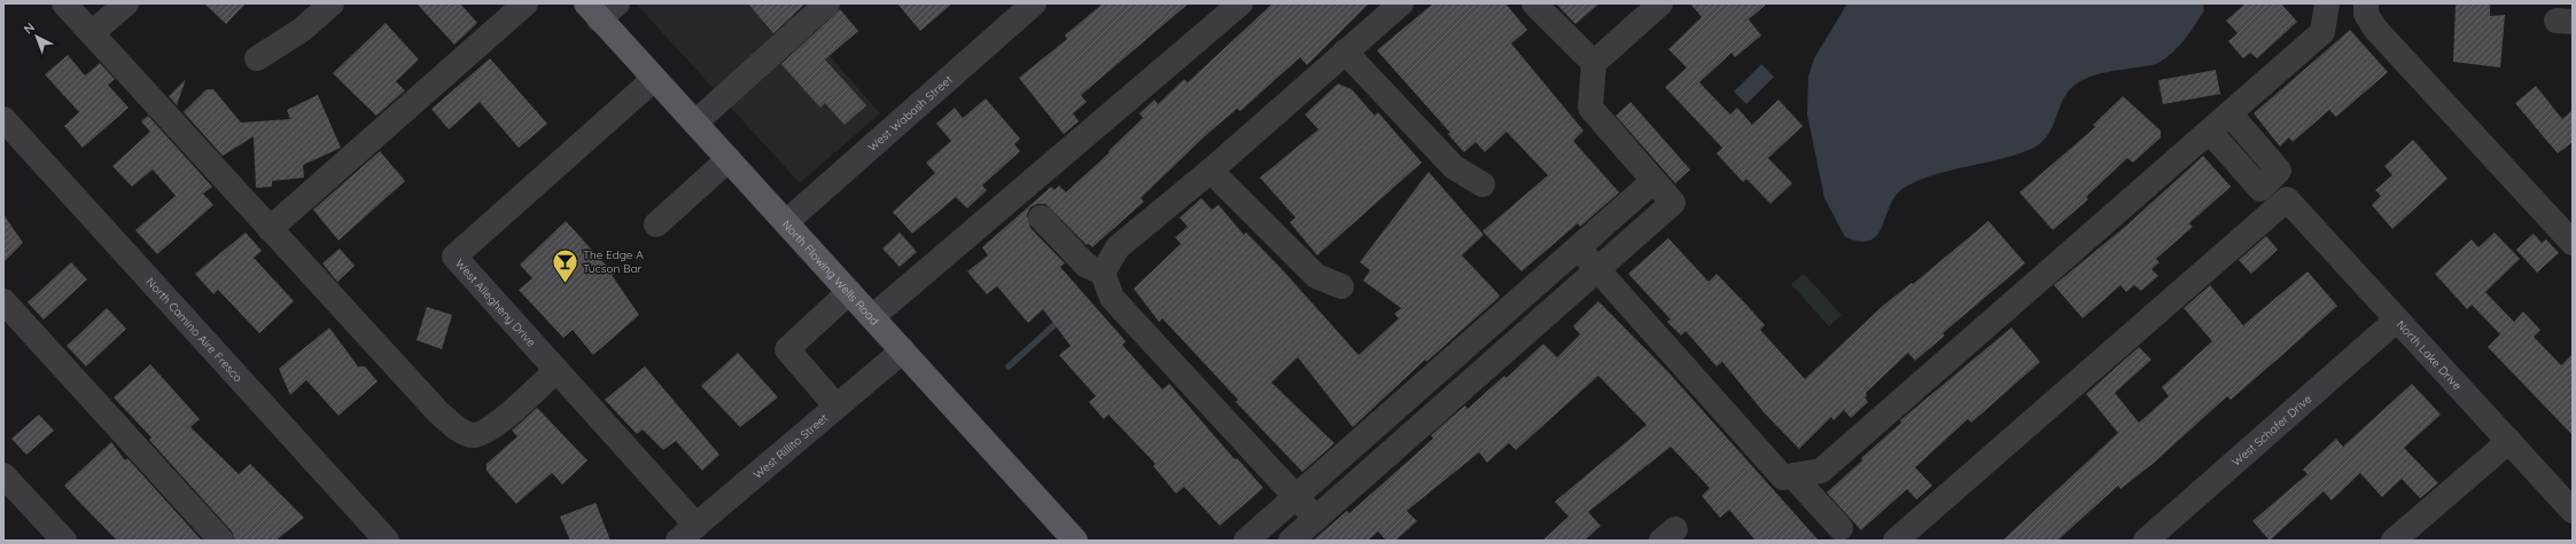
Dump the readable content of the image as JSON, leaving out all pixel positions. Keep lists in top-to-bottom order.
{
  "streets": {
    "main road": ["North Flowing Wells Road"],
    "street": [
      "West Wabash Street",
      "West Allegheny Drive",
      "North Camino Aire Fresco",
      "North Lake Drive",
      "West Schafer Drive",
      "West Rillito Street"
    ]
  },
  "crossings": [
    ["West Wabash Street", "North Flowing Wells Road"],
    ["North Flowing Wells Road", "West Allegheny Drive"],
    ["North Flowing Wells Road", "West Rillito Street"],
    ["West Allegheny Drive", "West Rillito Street"],
    ["North Lake Drive", "West Schafer Drive"]
  ],
  "places": {
    "bar": ["The Edge A Tucson Bar"]
  },
  "north": "top left"
}
